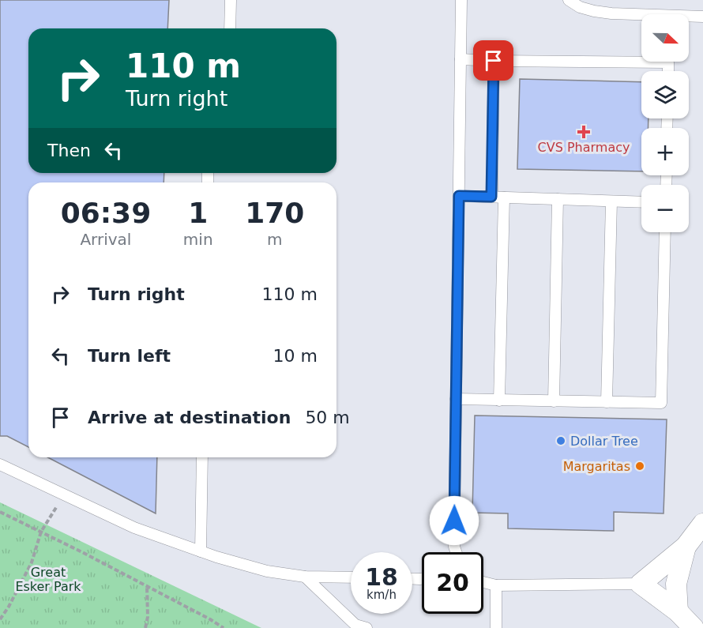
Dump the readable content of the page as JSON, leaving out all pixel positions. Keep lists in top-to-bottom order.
{
  "parks": ["Great Esker Park"],
  "places": {
    "health": ["CVS Pharmacy"],
    "other": ["Dollar Tree", "Margaritas"]
  },
  "north": "right",
  "page": {
    "map_buttons": ["+", "−"],
    "turn": ["110 m", "Turn right"],
    "then": "Then",
    "eta": [
      "06:39",
      "Arrival",
      "1",
      "min",
      "170",
      "m"
    ],
    "list": [
      {
        "name": "Turn right",
        "value": "110 m"
      },
      {
        "name": "Turn left",
        "value": "10 m"
      },
      {
        "name": "Arrive at destination",
        "value": "50 m"
      }
    ],
    "speed": "18 km/h",
    "limit": "20"
  }
}
